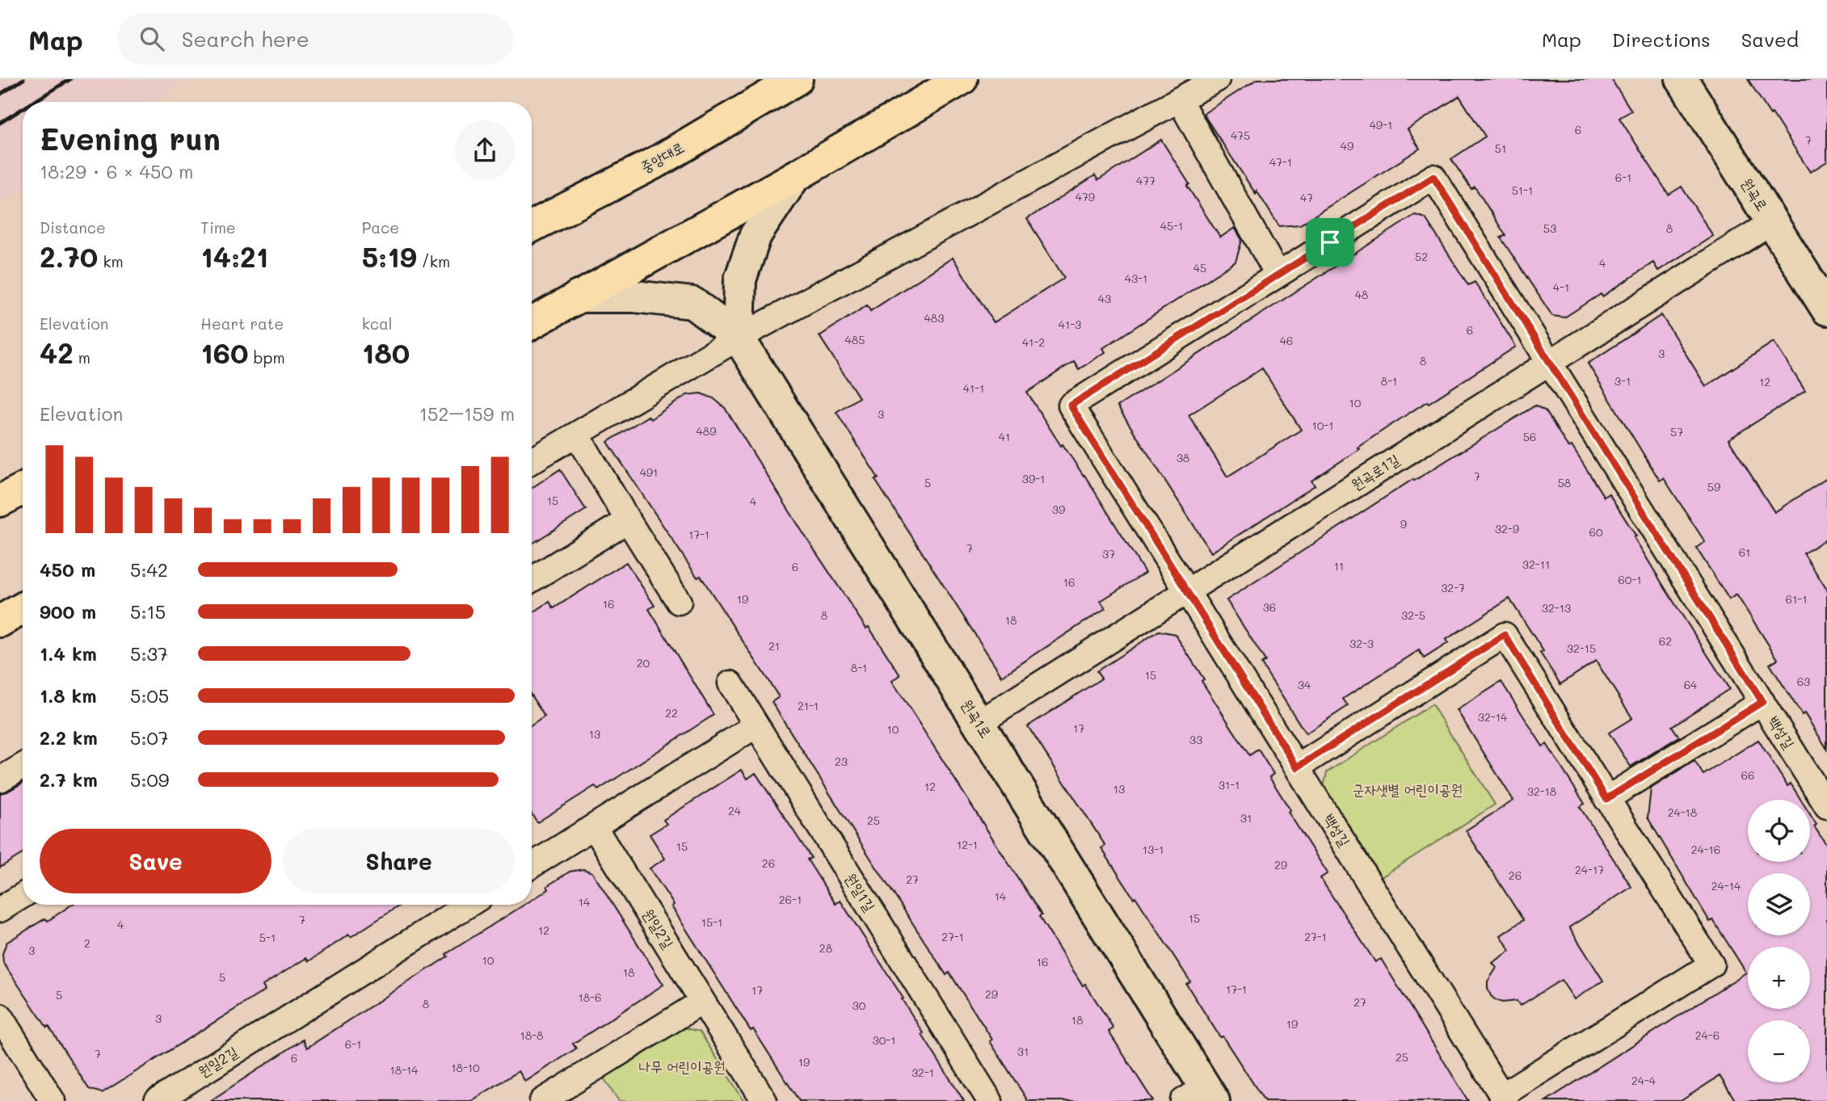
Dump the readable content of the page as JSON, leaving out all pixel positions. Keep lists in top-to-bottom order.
{
  "streets": {
    "main road": ["중앙대로"],
    "street": [
      "원곡로",
      "원곡로1길",
      "원곡1로",
      "백성길",
      "원일1길",
      "원일2길"
    ]
  },
  "crossings": [
    ["원곡로", "원곡로1길"],
    ["원곡로1길", "원곡1로"],
    ["원곡로1길", "백성길"]
  ],
  "parks": ["군자샛별 어린이공원", "나무 어린이공원"],
  "house_numbers": [
    "49-1",
    "6",
    "475",
    "7",
    "49",
    "51",
    "47-1",
    "6-1",
    "477",
    "51-1",
    "479",
    "47",
    "45-1",
    "53",
    "8",
    "52",
    "4",
    "45",
    "43-1",
    "4-1",
    "48",
    "43",
    "483",
    "41-3",
    "6",
    "485",
    "46",
    "41-2",
    "3",
    "8",
    "8-1",
    "3-1",
    "12",
    "41-1",
    "10",
    "3",
    "10-1",
    "489",
    "57",
    "41",
    "56",
    "38",
    "491",
    "7",
    "39-1",
    "5",
    "58",
    "59",
    "15",
    "4",
    "39",
    "9",
    "32-9",
    "60",
    "17-1",
    "7",
    "61",
    "37",
    "32-11",
    "11",
    "6",
    "60-1",
    "16",
    "32-7",
    "19",
    "61-1",
    "16",
    "36",
    "32-13",
    "8",
    "32-5",
    "18",
    "62",
    "32-3",
    "21",
    "32-15",
    "20",
    "8-1",
    "15",
    "63",
    "34",
    "64",
    "21-1",
    "22",
    "32-14",
    "17",
    "10",
    "13",
    "33",
    "23",
    "66",
    "31-1",
    "12",
    "13",
    "32-18",
    "24",
    "24-18",
    "31",
    "25",
    "12-1",
    "15",
    "13-1",
    "24-16",
    "26",
    "29",
    "24-17",
    "26",
    "27",
    "24-14",
    "14",
    "26-1",
    "14",
    "15",
    "7",
    "15-1",
    "4",
    "12",
    "27-1",
    "27-1",
    "5-1",
    "2",
    "28",
    "3",
    "10",
    "16",
    "18",
    "5",
    "17-1",
    "17",
    "29",
    "5",
    "18-6",
    "27",
    "8",
    "30",
    "3",
    "18",
    "19",
    "18-8",
    "24-6",
    "30-1",
    "6-1",
    "31",
    "7",
    "25",
    "6",
    "19",
    "18-10",
    "18-14",
    "32-1",
    "24-4"
  ],
  "page": {
    "header": "Map",
    "search": "Search here",
    "nav": ["Map", "Directions", "Saved"],
    "heading": ["Evening run", "18:29 · 6 × 450 m"],
    "stats": [
      ["Distance", "2.70 km"],
      ["Time", "14:21"],
      ["Pace", "5:19 /km"],
      ["Elevation", "42 m"],
      ["Heart rate", "160 bpm"],
      ["kcal", "180"]
    ],
    "chart": ["Elevation", "152–159 m"],
    "list": [
      {
        "name": "450 m",
        "note": "5:42"
      },
      {
        "name": "900 m",
        "note": "5:15"
      },
      {
        "name": "1.4 km",
        "note": "5:37"
      },
      {
        "name": "1.8 km",
        "note": "5:05"
      },
      {
        "name": "2.2 km",
        "note": "5:07"
      },
      {
        "name": "2.7 km",
        "note": "5:09"
      }
    ],
    "map_buttons": ["+", "−"],
    "buttons": ["Save", "Share"]
  }
}
